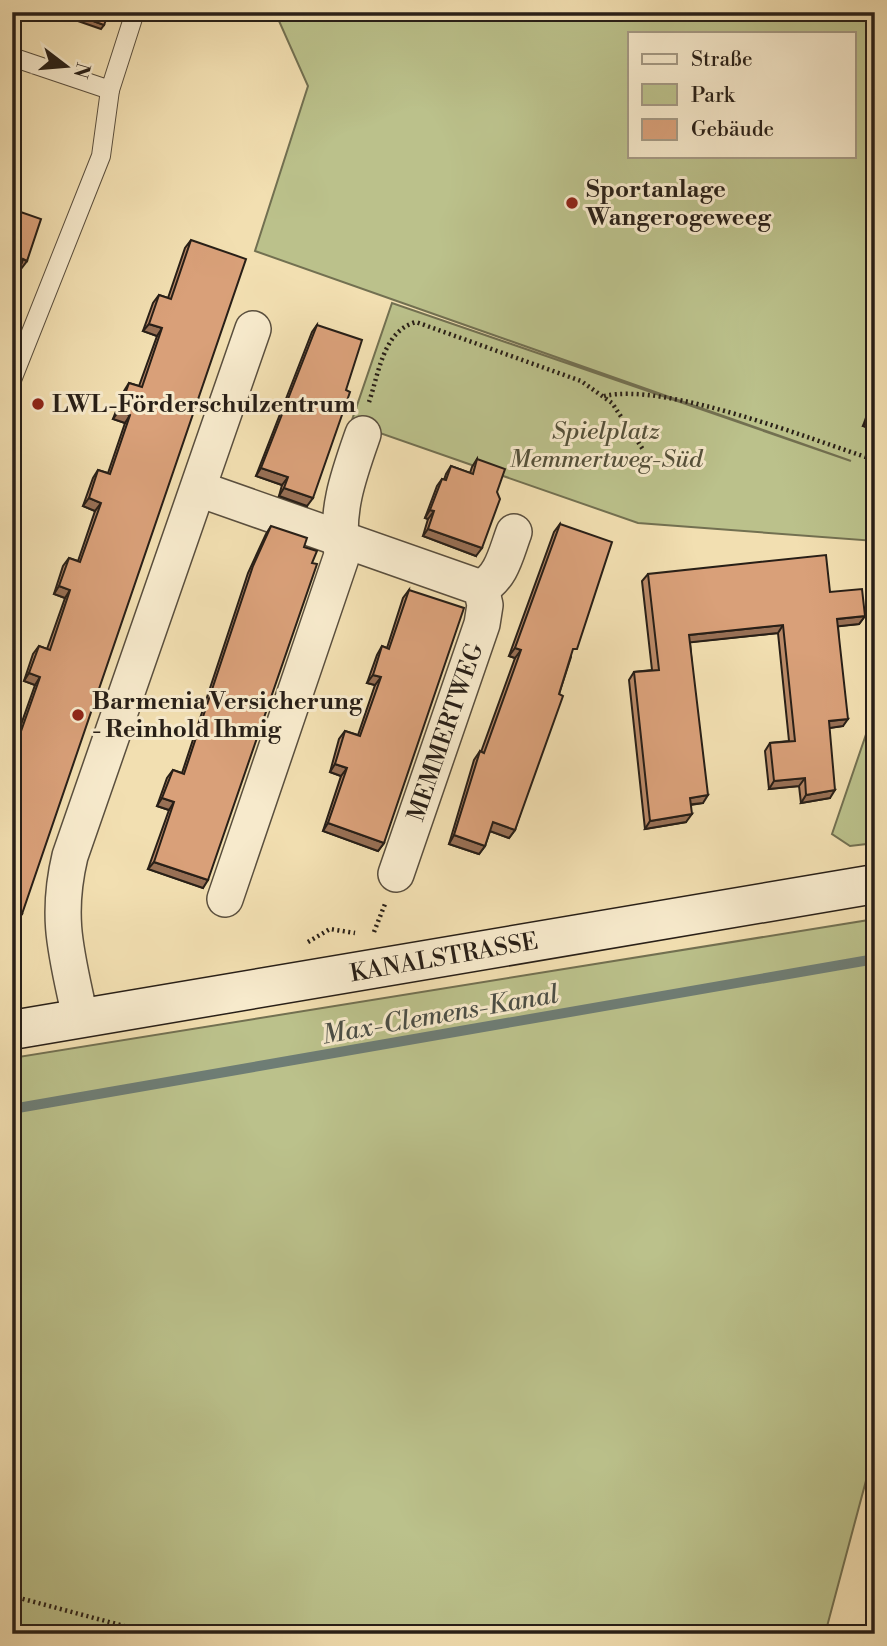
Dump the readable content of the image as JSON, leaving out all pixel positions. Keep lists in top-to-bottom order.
{
  "streets": {
    "main road": ["KANALSTRASSE"],
    "street": ["MEMMERTWEG"]
  },
  "water": ["Max-Clemens-Kanal"],
  "parks": ["Spielplatz Memmertweg-Süd"],
  "places": ["Sportanlage Wangerogeweeg", "LWL-Förderschulzentrum", "Barmenia Versicherung - Reinhold Ihmig"],
  "legend": ["Straße", "Park", "Gebäude"],
  "north": "right"
}
